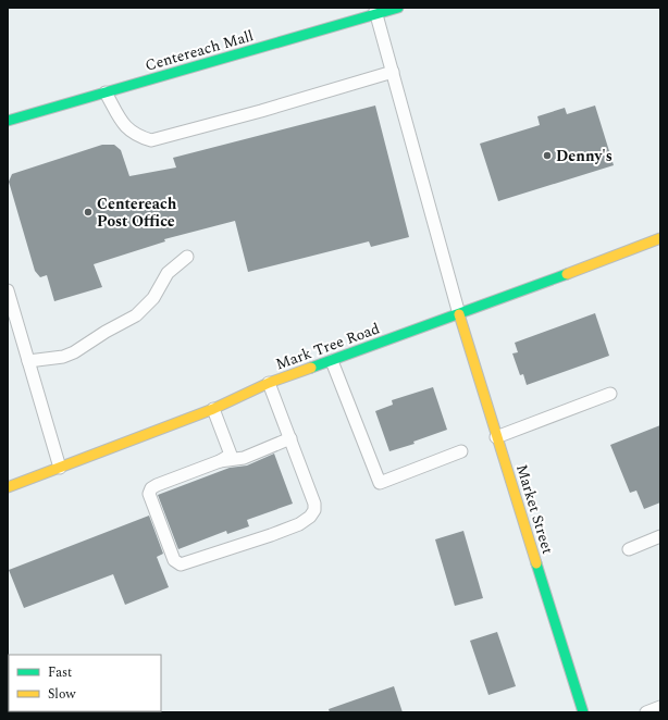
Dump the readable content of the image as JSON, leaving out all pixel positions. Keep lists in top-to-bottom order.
{
  "streets": {
    "street": ["Centereach Mall", "Mark Tree Road", "Market Street"]
  },
  "crossings": [
    ["Mark Tree Road", "Market Street"]
  ],
  "places": ["Denny's", "Centereach Post Office"],
  "legend": ["Fast", "Slow"]
}
